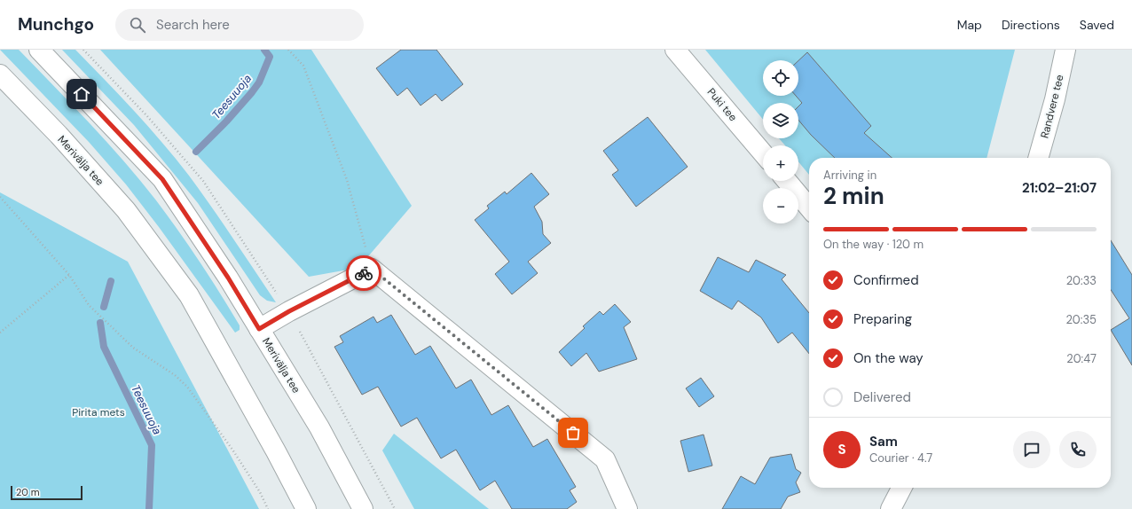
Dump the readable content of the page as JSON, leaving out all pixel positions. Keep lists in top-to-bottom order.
{
  "streets": {
    "main road": ["Puki tee", "Randvere tee", "Merivälja tee"]
  },
  "water": ["Teesuuoja"],
  "parks": ["Pirita mets"],
  "scale_bar": "20 m",
  "page": {
    "header": "Munchgo",
    "search": "Search here",
    "nav": ["Map", "Directions", "Saved"],
    "map_buttons": ["+", "−"],
    "heading": ["2 min", "Arriving in", "21:02–21:07"],
    "panel": ["Sam", "Courier · 4.7"],
    "bar": "On the way · 120 m",
    "list": [
      ["Confirmed", "20:33"],
      ["Preparing", "20:35"],
      ["On the way", "20:47"],
      "Delivered"
    ],
    "round": "S",
    "scale": "20 m"
  }
}
